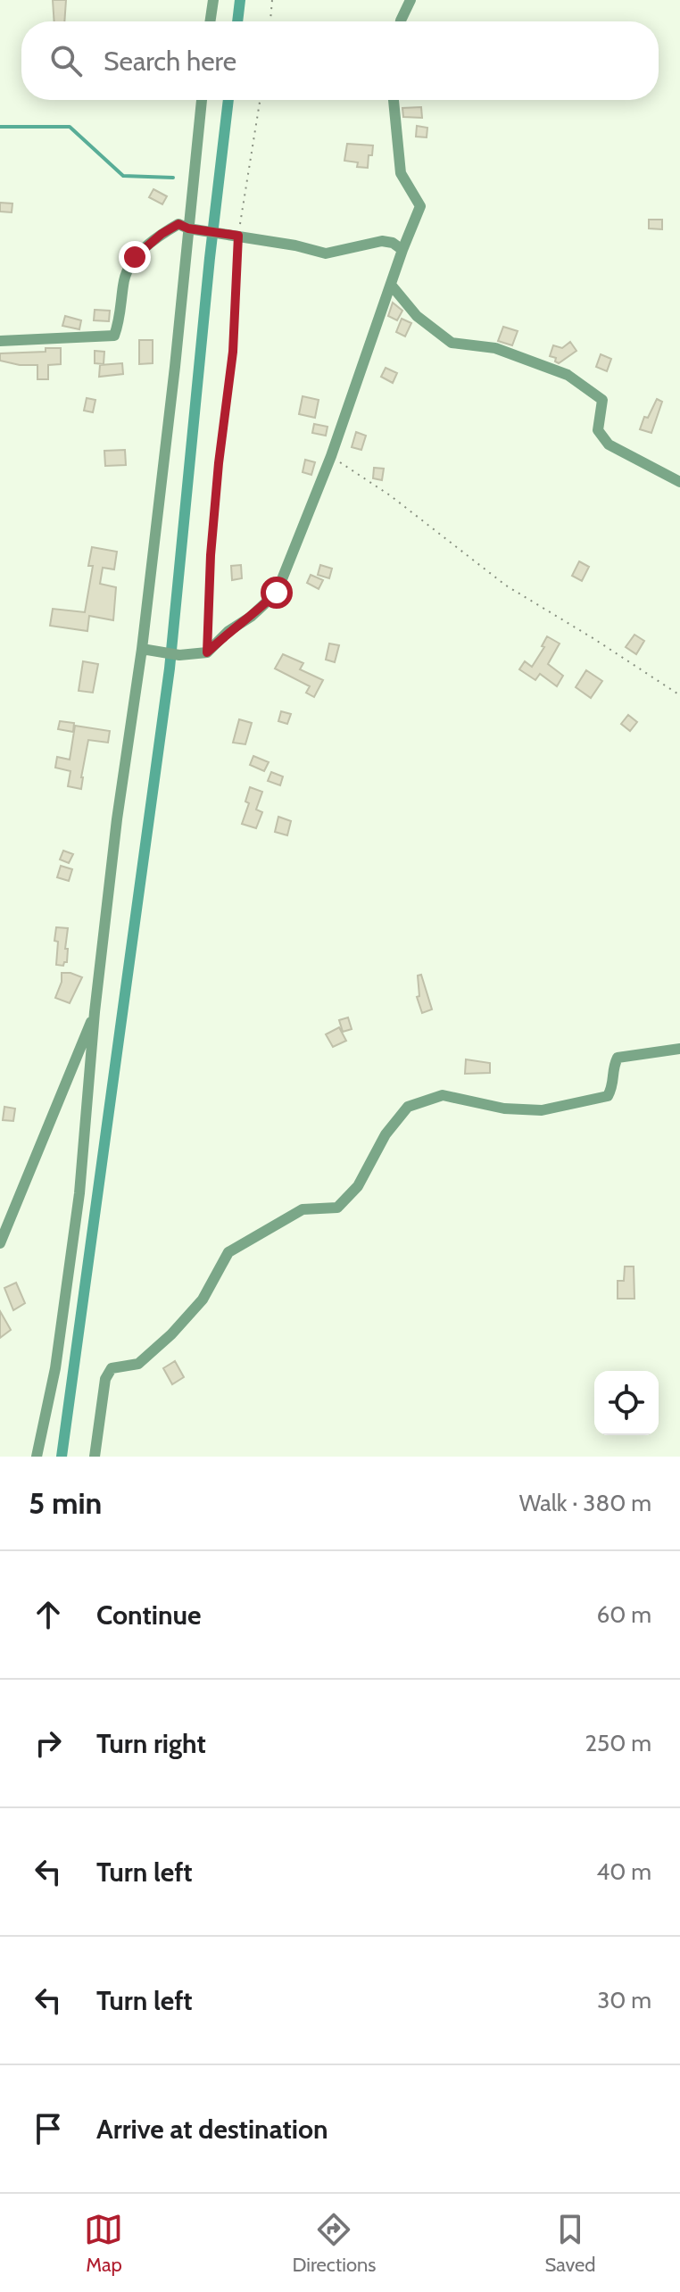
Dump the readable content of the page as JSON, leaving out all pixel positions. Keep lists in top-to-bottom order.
{
  "page": {
    "search": "Search here",
    "heading": ["5 min", "Walk · 380 m"],
    "list": [
      ["Continue", "60 m"],
      ["Turn right", "250 m"],
      ["Turn left", "40 m"],
      ["Turn left", "30 m"],
      "Arrive at destination"
    ],
    "nav": ["Map", "Directions", "Saved"]
  }
}
